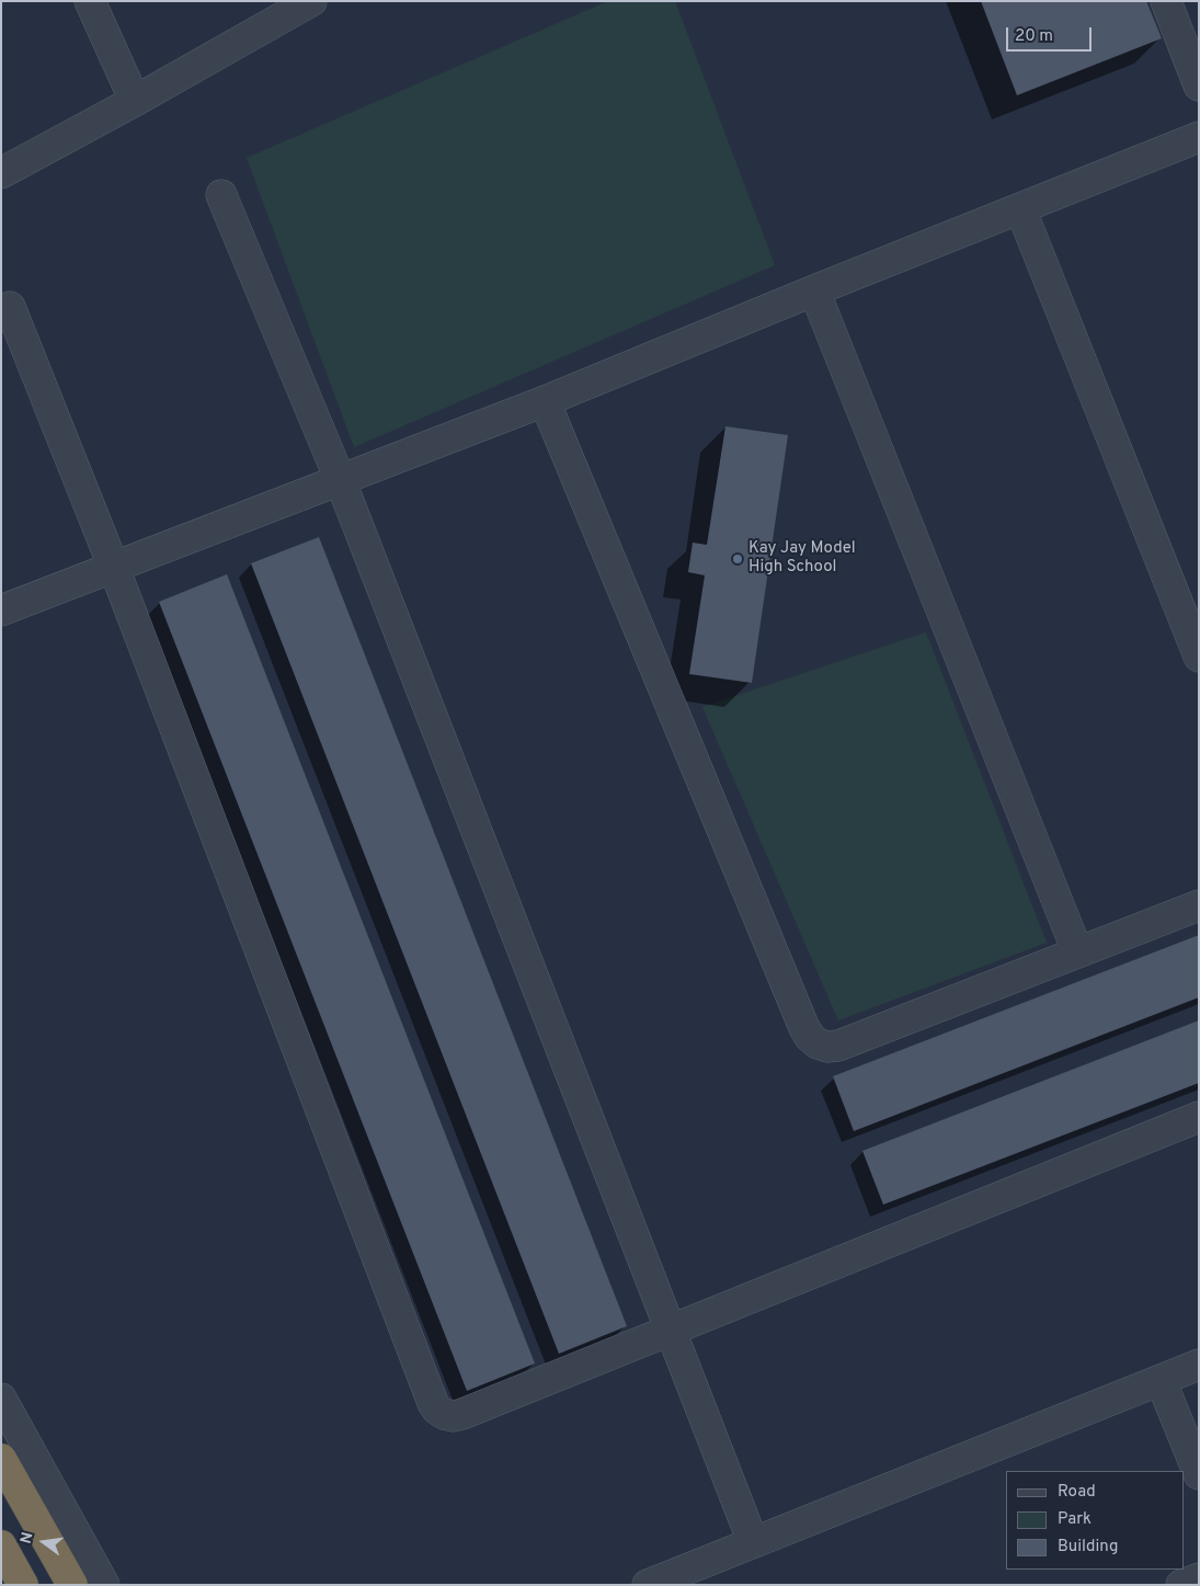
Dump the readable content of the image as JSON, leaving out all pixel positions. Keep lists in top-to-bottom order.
{
  "places": ["Kay Jay Model High School"],
  "legend": ["Road", "Park", "Building"],
  "scale_bar": "20 m",
  "north": "left"
}
